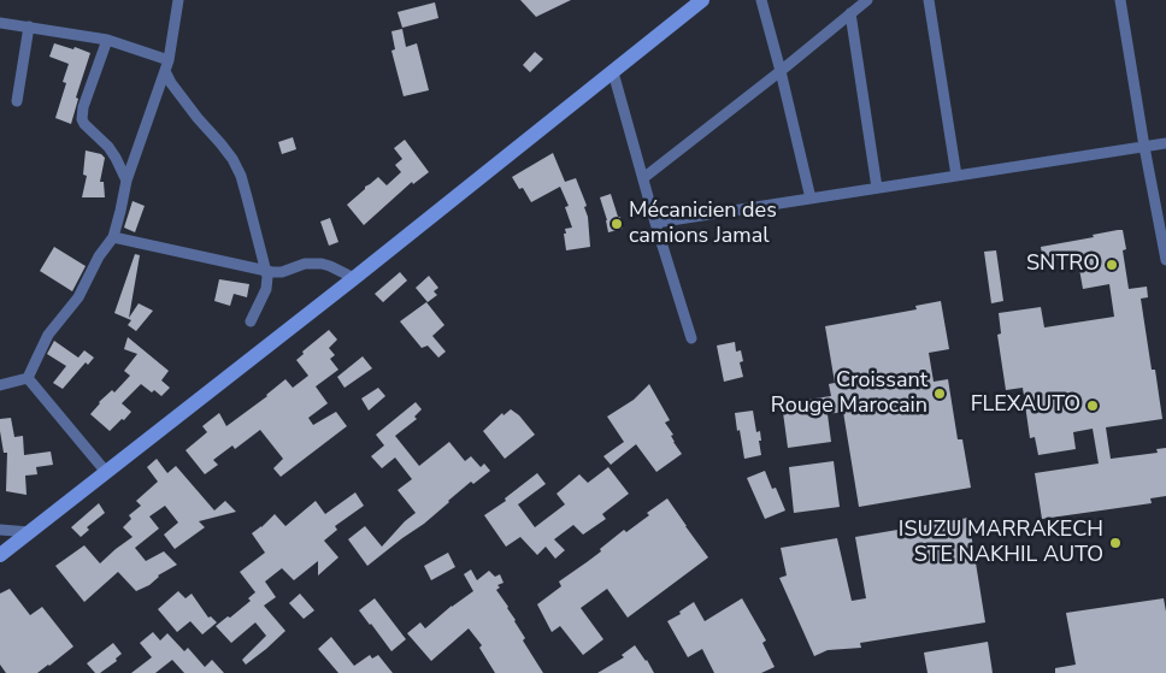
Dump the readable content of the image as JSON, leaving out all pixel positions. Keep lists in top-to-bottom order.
{
  "places": [
    "Mécanicien des camions Jamal",
    "SNTRO",
    "Croissant Rouge Marocain",
    "FLEXAUTO",
    "ISUZU MARRAKECH STE NAKHIL AUTO"
  ]
}
